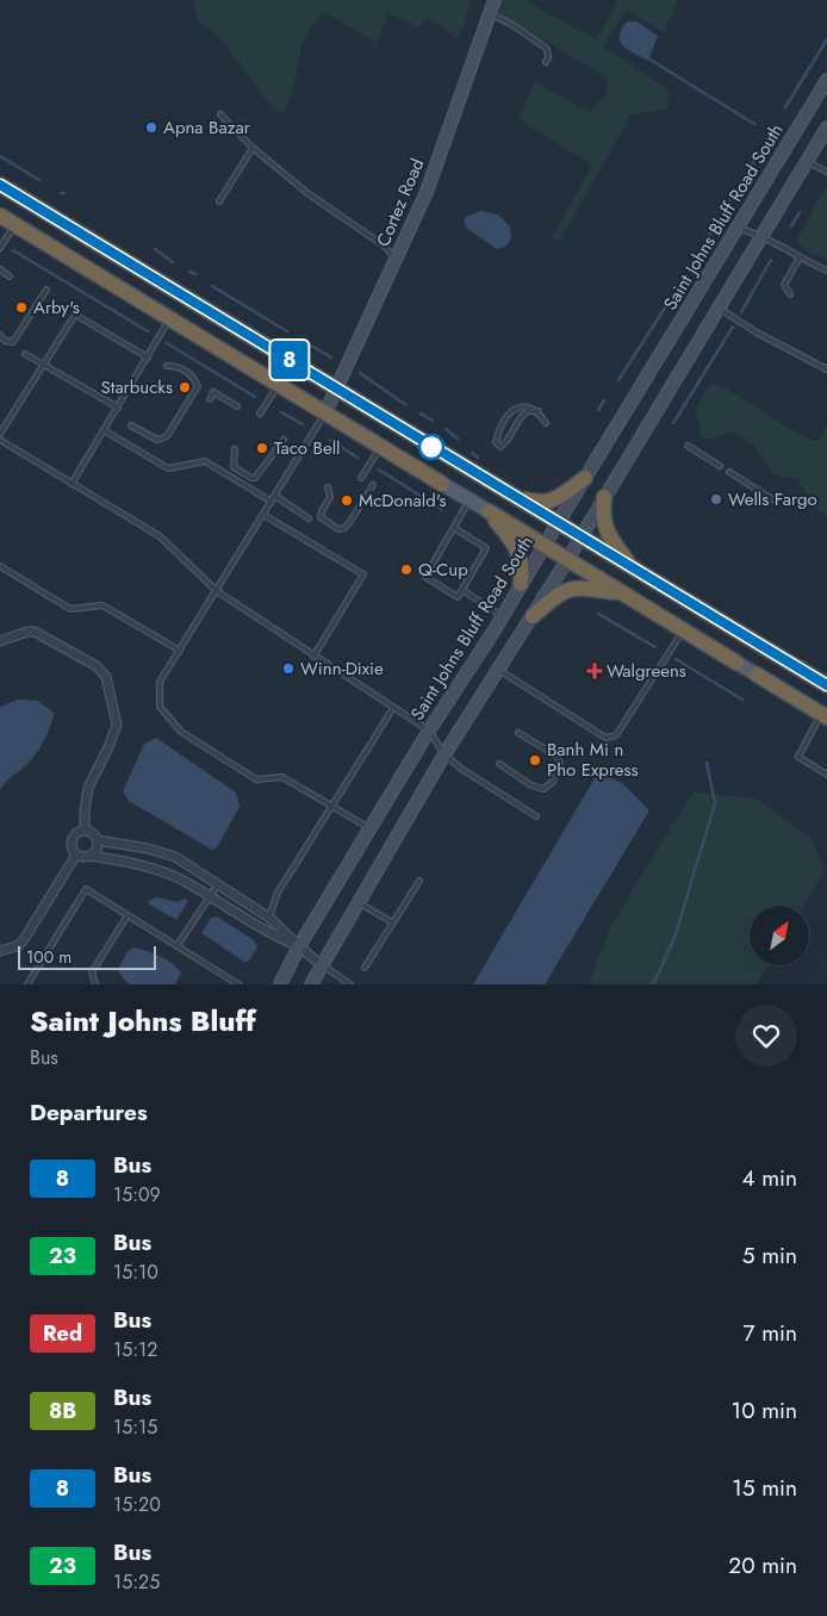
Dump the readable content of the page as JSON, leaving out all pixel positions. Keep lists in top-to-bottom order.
{
  "streets": {
    "main road": ["Cortez Road", "Saint Johns Bluff Road South"]
  },
  "places": {
    "other": [
      "Apna Bazar",
      "Arby's",
      "Starbucks",
      "Taco Bell",
      "Wells Fargo",
      "McDonald's",
      "Q-Cup",
      "Winn-Dixie",
      "Banh Mi n Pho Express"
    ],
    "health": ["Walgreens"]
  },
  "lines": ["bus line 8"],
  "scale_bar": "100 m",
  "north": "top right",
  "page": {
    "on_map": "8",
    "scale": "100 m",
    "heading": [
      ["Saint Johns Bluff", "Bus"],
      "Departures"
    ],
    "list": [
      {
        "mark": "8",
        "name": "Bus",
        "note": "15:09",
        "value": "4 min"
      },
      {
        "mark": "23",
        "name": "Bus",
        "note": "15:10",
        "value": "5 min"
      },
      {
        "mark": "Red",
        "name": "Bus",
        "note": "15:12",
        "value": "7 min"
      },
      {
        "mark": "8B",
        "name": "Bus",
        "note": "15:15",
        "value": "10 min"
      },
      {
        "mark": "8",
        "name": "Bus",
        "note": "15:20",
        "value": "15 min"
      },
      {
        "mark": "23",
        "name": "Bus",
        "note": "15:25",
        "value": "20 min"
      }
    ]
  }
}
